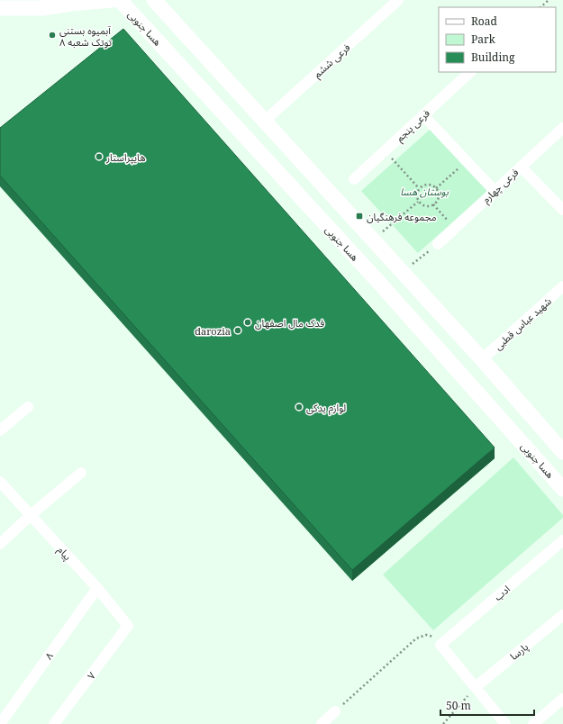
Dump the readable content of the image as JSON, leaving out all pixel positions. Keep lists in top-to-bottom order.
{
  "streets": {
    "main road": ["هسا جنوبی"],
    "street": [
      "فرعی ششم",
      "فرعی پنجم",
      "فرعی چهارم",
      "شهید عباس قطبی",
      "پیام",
      "ادب",
      "پارسا",
      "۸",
      "۷"
    ]
  },
  "crossings": [
    ["پیام", "۸"],
    ["پیام", "۷"]
  ],
  "parks": ["بوستان هسا"],
  "places": {
    "other": [
      "آبمیوه بستنی توتک شعبه ۸",
      "هایپراستار",
      "فدک مال اصفهان",
      "darozia",
      "لوازم یدکی"
    ],
    "transit": ["مجموعه فرهنگیان"]
  },
  "legend": ["Road", "Park", "Building"],
  "scale_bar": "50 m"
}
